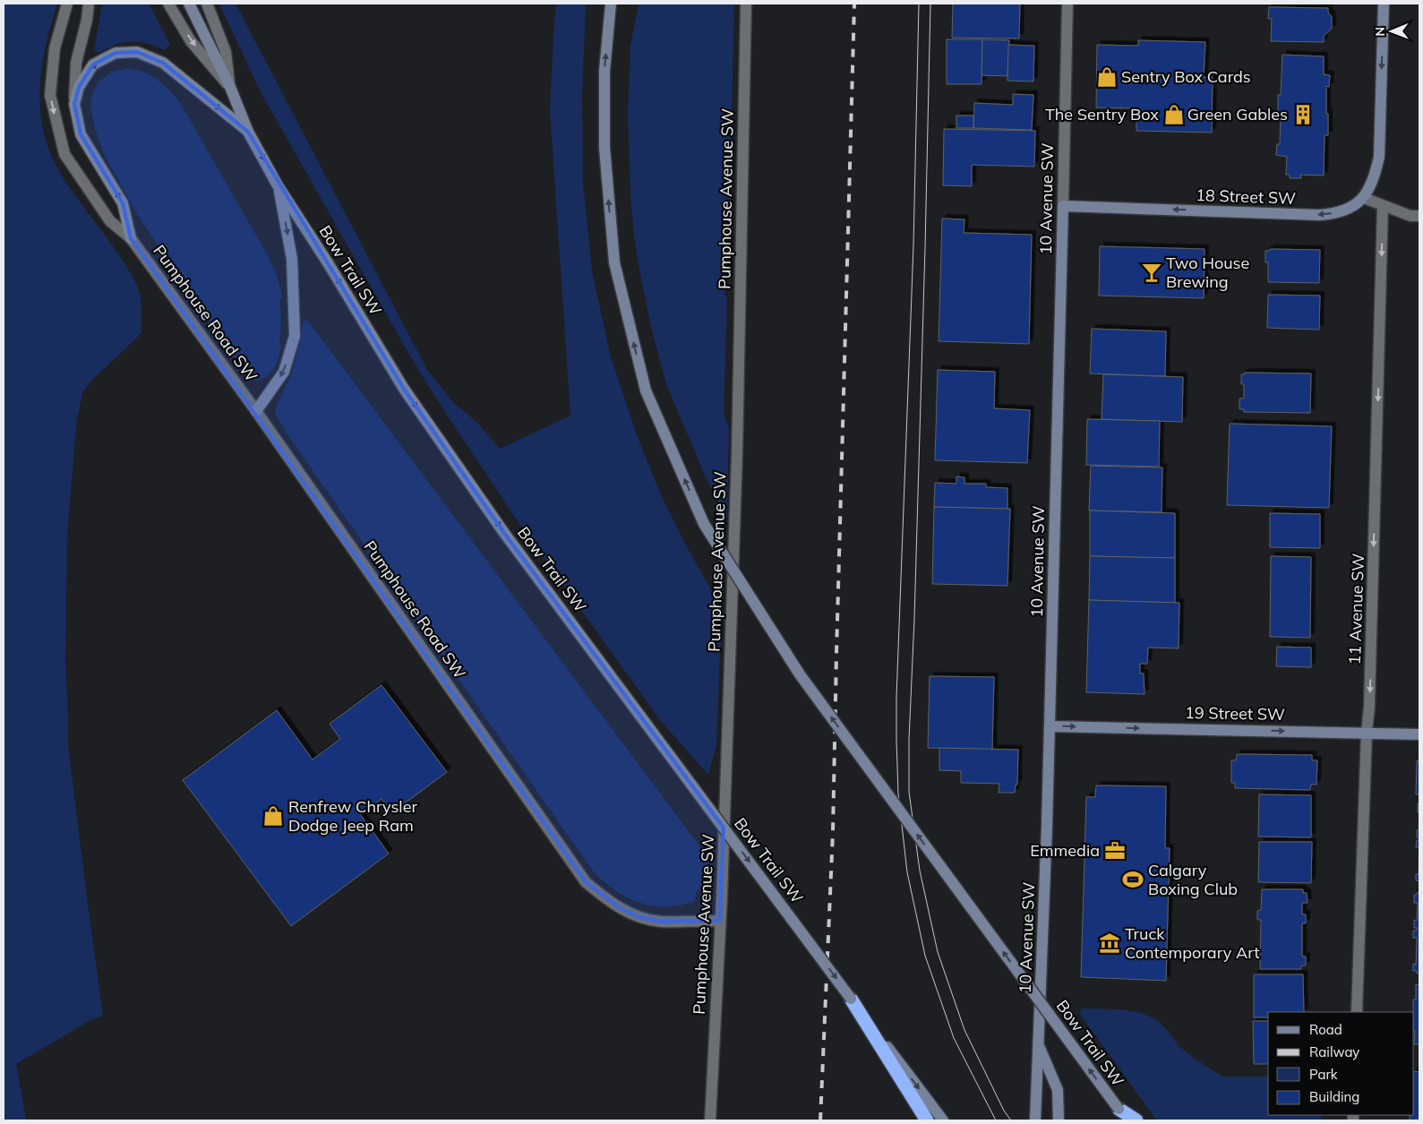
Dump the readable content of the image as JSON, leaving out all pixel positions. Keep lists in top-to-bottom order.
{
  "streets": {
    "main road": [
      "18 Street SW",
      "10 Avenue SW",
      "Bow Trail SW",
      "19 Street SW"
    ],
    "street": ["Pumphouse Avenue SW", "Pumphouse Road SW", "11 Avenue SW"]
  },
  "crossings": [
    ["18 Street SW", "10 Avenue SW"],
    ["Pumphouse Avenue SW", "Pumphouse Road SW"],
    ["10 Avenue SW", "19 Street SW"],
    ["11 Avenue SW", "19 Street SW"]
  ],
  "one_way": ["18 Street SW", "11 Avenue SW", "19 Street SW"],
  "places": {
    "shop": ["Sentry Box Cards", "The Sentry Box", "Renfrew Chrysler Dodge Jeep Ram"],
    "building": ["Green Gables"],
    "bar": ["Two House Brewing"],
    "office": ["Emmedia"],
    "sports": ["Calgary Boxing Club"],
    "museum": ["Truck Contemporary Art"]
  },
  "legend": [
    "Road",
    "Railway",
    "Park",
    "Building"
  ],
  "north": "left"
}
